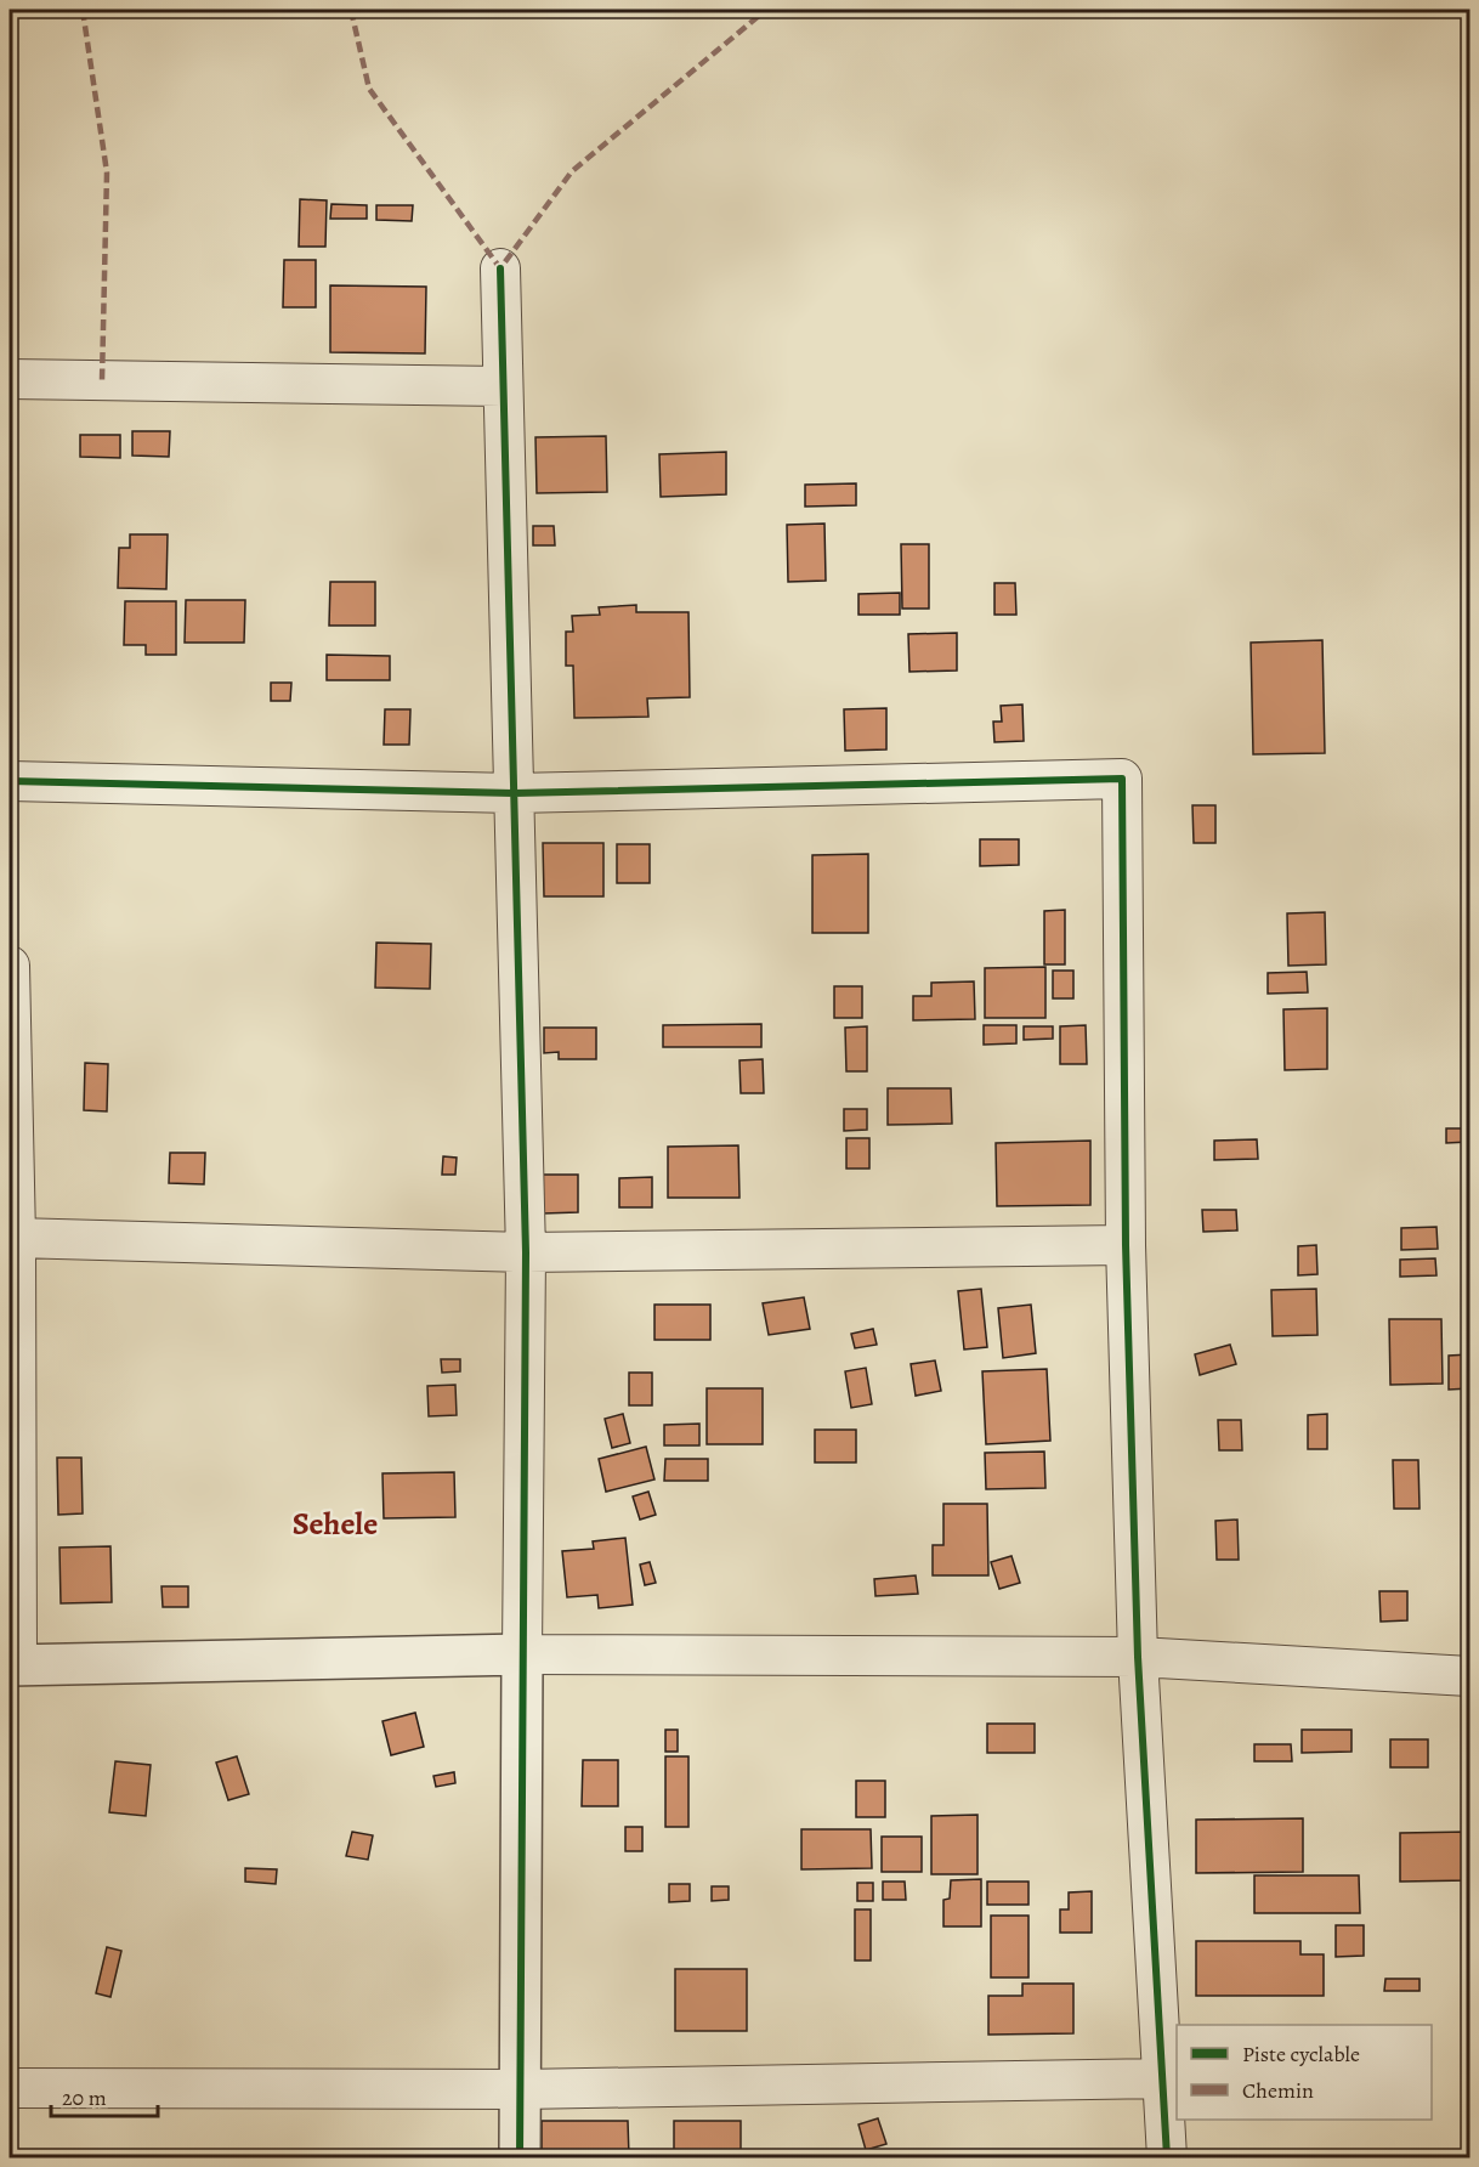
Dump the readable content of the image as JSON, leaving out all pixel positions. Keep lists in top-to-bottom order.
{
  "districts": ["Sehele"],
  "legend": ["Piste cyclable", "Chemin"],
  "scale_bar": "20 m"
}
